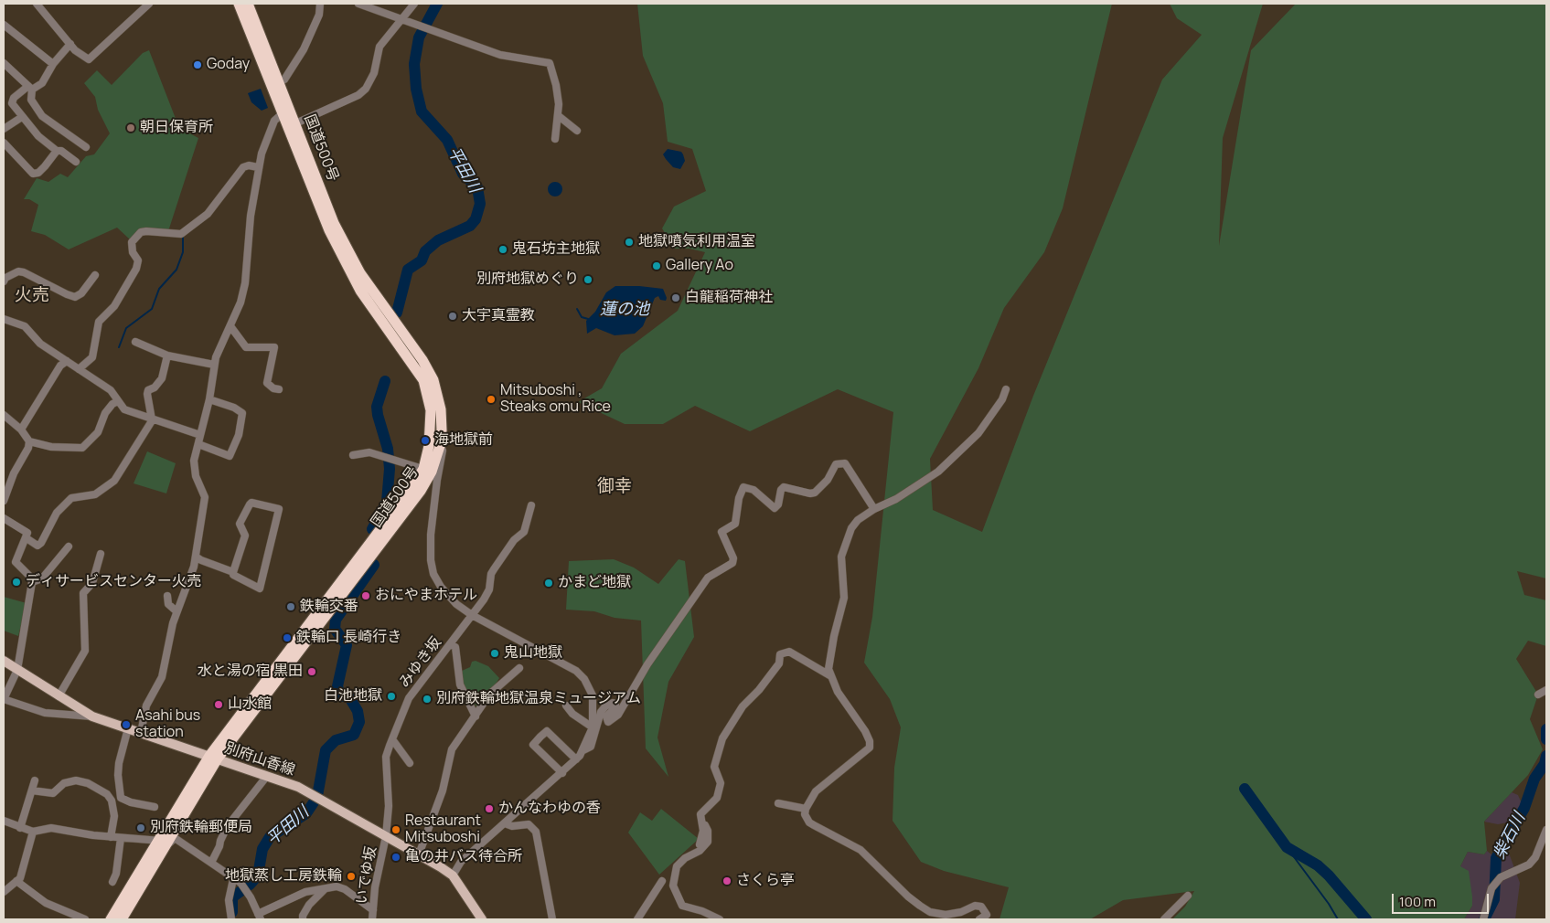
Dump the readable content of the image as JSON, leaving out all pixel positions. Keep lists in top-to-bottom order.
{
  "streets": {
    "highway": ["国道500号"],
    "main road": ["別府山香線"],
    "street": ["みゆき坂", "いでゆ坂"]
  },
  "crossings": [
    ["国道500号", "別府山香線"],
    ["みゆき坂", "別府山香線"],
    ["みゆき坂", "いでゆ坂"],
    ["別府山香線", "いでゆ坂"]
  ],
  "districts": ["火売", "御幸"],
  "water": ["平田川", "蓮の池", "柴石川"],
  "places": [
    "Goday",
    "朝日保育所",
    "地獄噴気利用温室",
    "鬼石坊主地獄",
    "Gallery Ao",
    "別府地獄めぐり",
    "白龍稲荷神社",
    "大宇真霊教",
    "Mitsuboshi , Steaks omu Rice",
    "海地獄前",
    "ディサービスセンター火売",
    "かまど地獄",
    "おにやまホテル",
    "鉄輪交番",
    "鉄輪口 長崎行き",
    "鬼山地獄",
    "水と湯の宿 黒田",
    "白池地獄",
    "別府鉄輪地獄温泉ミュージアム",
    "山水館",
    "Asahi bus station",
    "かんなわゆの香",
    "別府鉄輪郵便局",
    "Restaurant Mitsuboshi",
    "亀の井バス待合所",
    "地獄蒸し工房鉄輪",
    "さくら亭"
  ],
  "scale_bar": "100 m"
}
